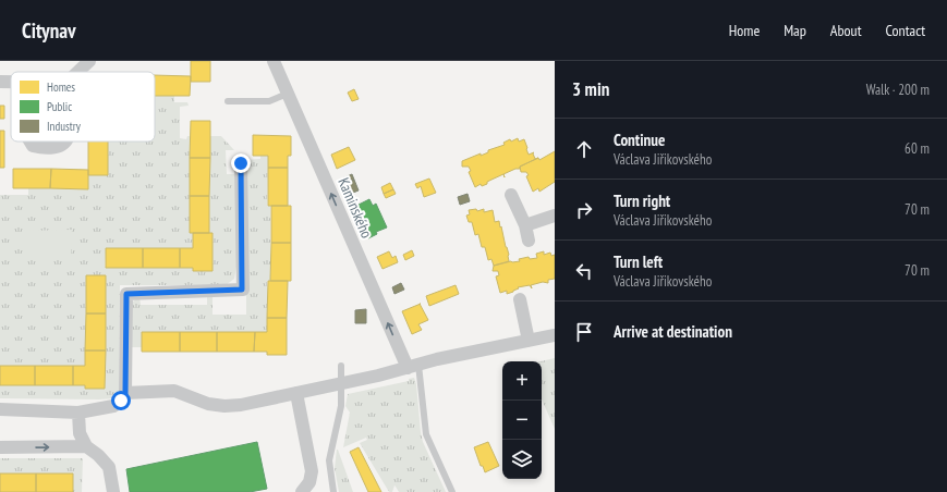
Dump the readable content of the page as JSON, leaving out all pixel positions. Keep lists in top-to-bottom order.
{
  "streets": {
    "street": ["Kaminského"]
  },
  "one_way": ["Kaminského"],
  "legend": ["Homes", "Public", "Industry"],
  "page": {
    "header": "Citynav",
    "nav": [
      "Home",
      "Map",
      "About",
      "Contact"
    ],
    "heading": ["3 min", "Walk · 200 m"],
    "list": [
      ["Continue", "Václava Jiřikovského", "60 m"],
      ["Turn right", "Václava Jiřikovského", "70 m"],
      ["Turn left", "Václava Jiřikovského", "70 m"],
      "Arrive at destination"
    ],
    "map_buttons": ["+", "−"]
  }
}
